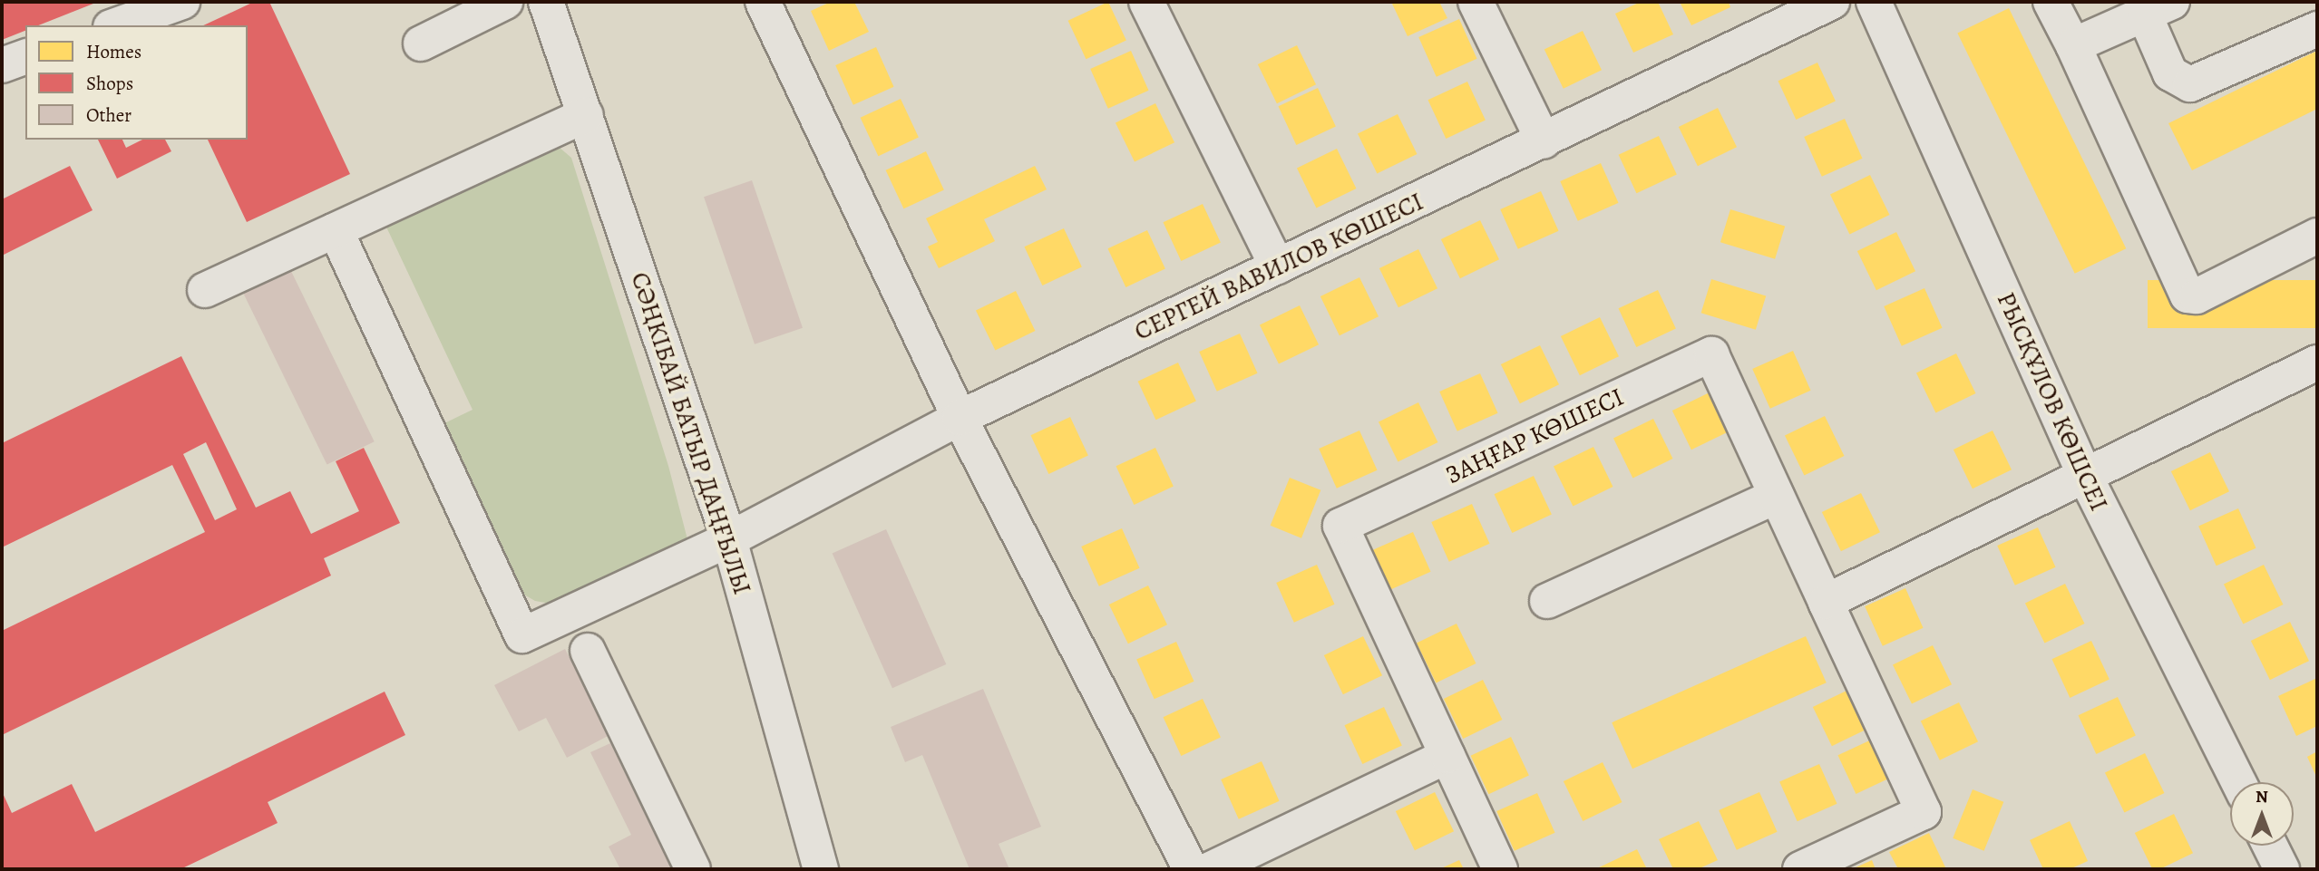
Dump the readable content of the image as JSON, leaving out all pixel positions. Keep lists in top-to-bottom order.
{
  "streets": {
    "street": [
      "СЕРГЕЙ ВАВИЛОВ КӨШЕСІ",
      "РЫСҚҰЛОВ КӨШСЕІ",
      "СӘҢКІБАЙ БАТЫР ДАҢҒЫЛЫ",
      "ЗАҢҒАР КӨШЕСІ"
    ]
  },
  "crossings": [
    ["СЕРГЕЙ ВАВИЛОВ КӨШЕСІ", "СӘҢКІБАЙ БАТЫР ДАҢҒЫЛЫ"]
  ],
  "legend": ["Homes", "Shops", "Other"],
  "north": "top"
}
